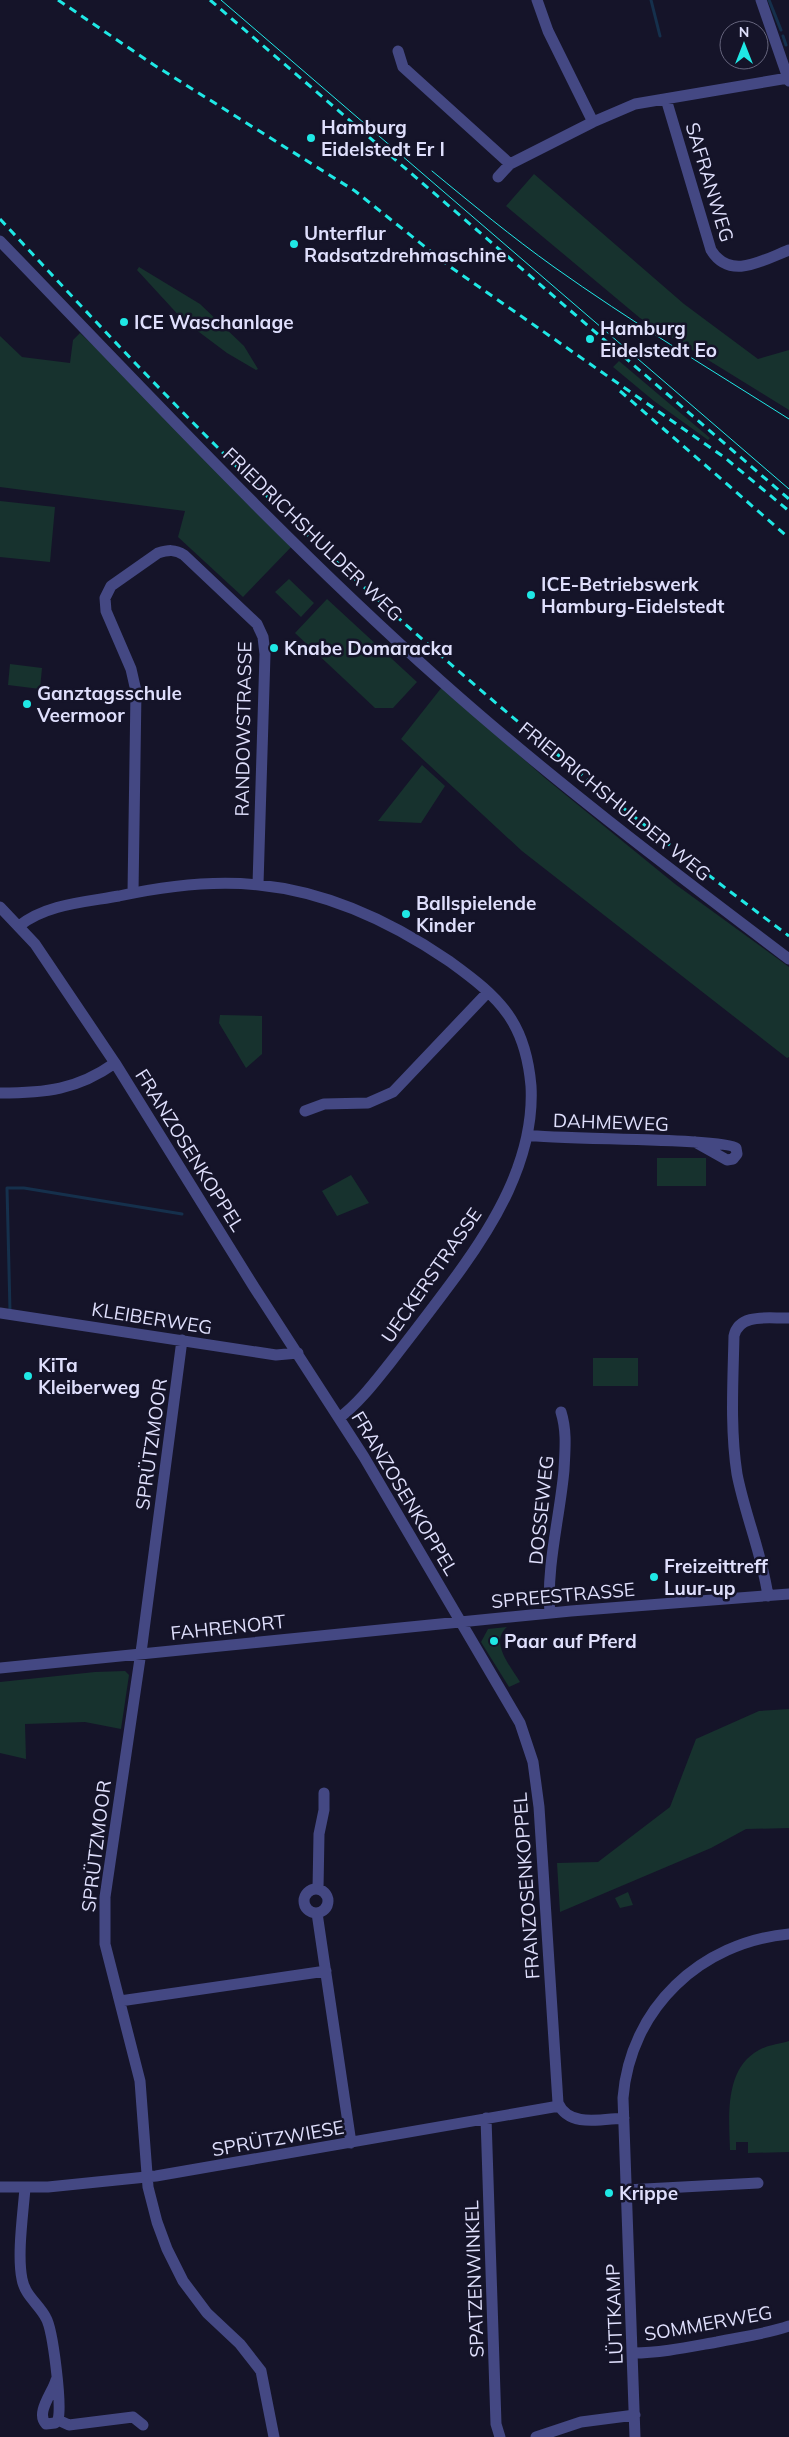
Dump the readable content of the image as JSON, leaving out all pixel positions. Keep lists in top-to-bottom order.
{
  "streets": {
    "street": [
      "SAFRANWEG",
      "FRIEDRICHSHULDER WEG",
      "RANDOWSTRASSE",
      "DAHMEWEG",
      "FRANZOSENKOPPEL",
      "UECKERSTRASSE",
      "KLEIBERWEG",
      "SPRÜTZMOOR",
      "DOSSEWEG",
      "SPREESTRASSE",
      "FAHRENORT",
      "SPRÜTZWIESE",
      "SPATZENWINKEL",
      "LÜTTKAMP",
      "SOMMERWEG"
    ]
  },
  "crossings": [
    ["RANDOWSTRASSE", "UECKERSTRASSE"],
    ["DAHMEWEG", "UECKERSTRASSE"],
    ["FRANZOSENKOPPEL", "UECKERSTRASSE"],
    ["FRANZOSENKOPPEL", "KLEIBERWEG"],
    ["FRANZOSENKOPPEL", "SPREESTRASSE"],
    ["FRANZOSENKOPPEL", "FAHRENORT"],
    ["FRANZOSENKOPPEL", "SPRÜTZWIESE"],
    ["KLEIBERWEG", "SPRÜTZMOOR"],
    ["SPRÜTZMOOR", "FAHRENORT"],
    ["SPRÜTZMOOR", "SPRÜTZWIESE"],
    ["DOSSEWEG", "SPREESTRASSE"],
    ["SPREESTRASSE", "FAHRENORT"],
    ["SPRÜTZWIESE", "SPATZENWINKEL"],
    ["LÜTTKAMP", "SOMMERWEG"]
  ],
  "places": [
    "Hamburg Eidelstedt Er I",
    "Unterflur Radsatzdrehmaschine",
    "ICE Waschanlage",
    "Hamburg Eidelstedt Eo",
    "ICE-Betriebswerk Hamburg-Eidelstedt",
    "Knabe Domaracka",
    "Ganztagsschule Veermoor",
    "Ballspielende Kinder",
    "KiTa Kleiberweg",
    "Freizeittreff Luur-up",
    "Paar auf Pferd",
    "Krippe"
  ],
  "north": "top"
}
